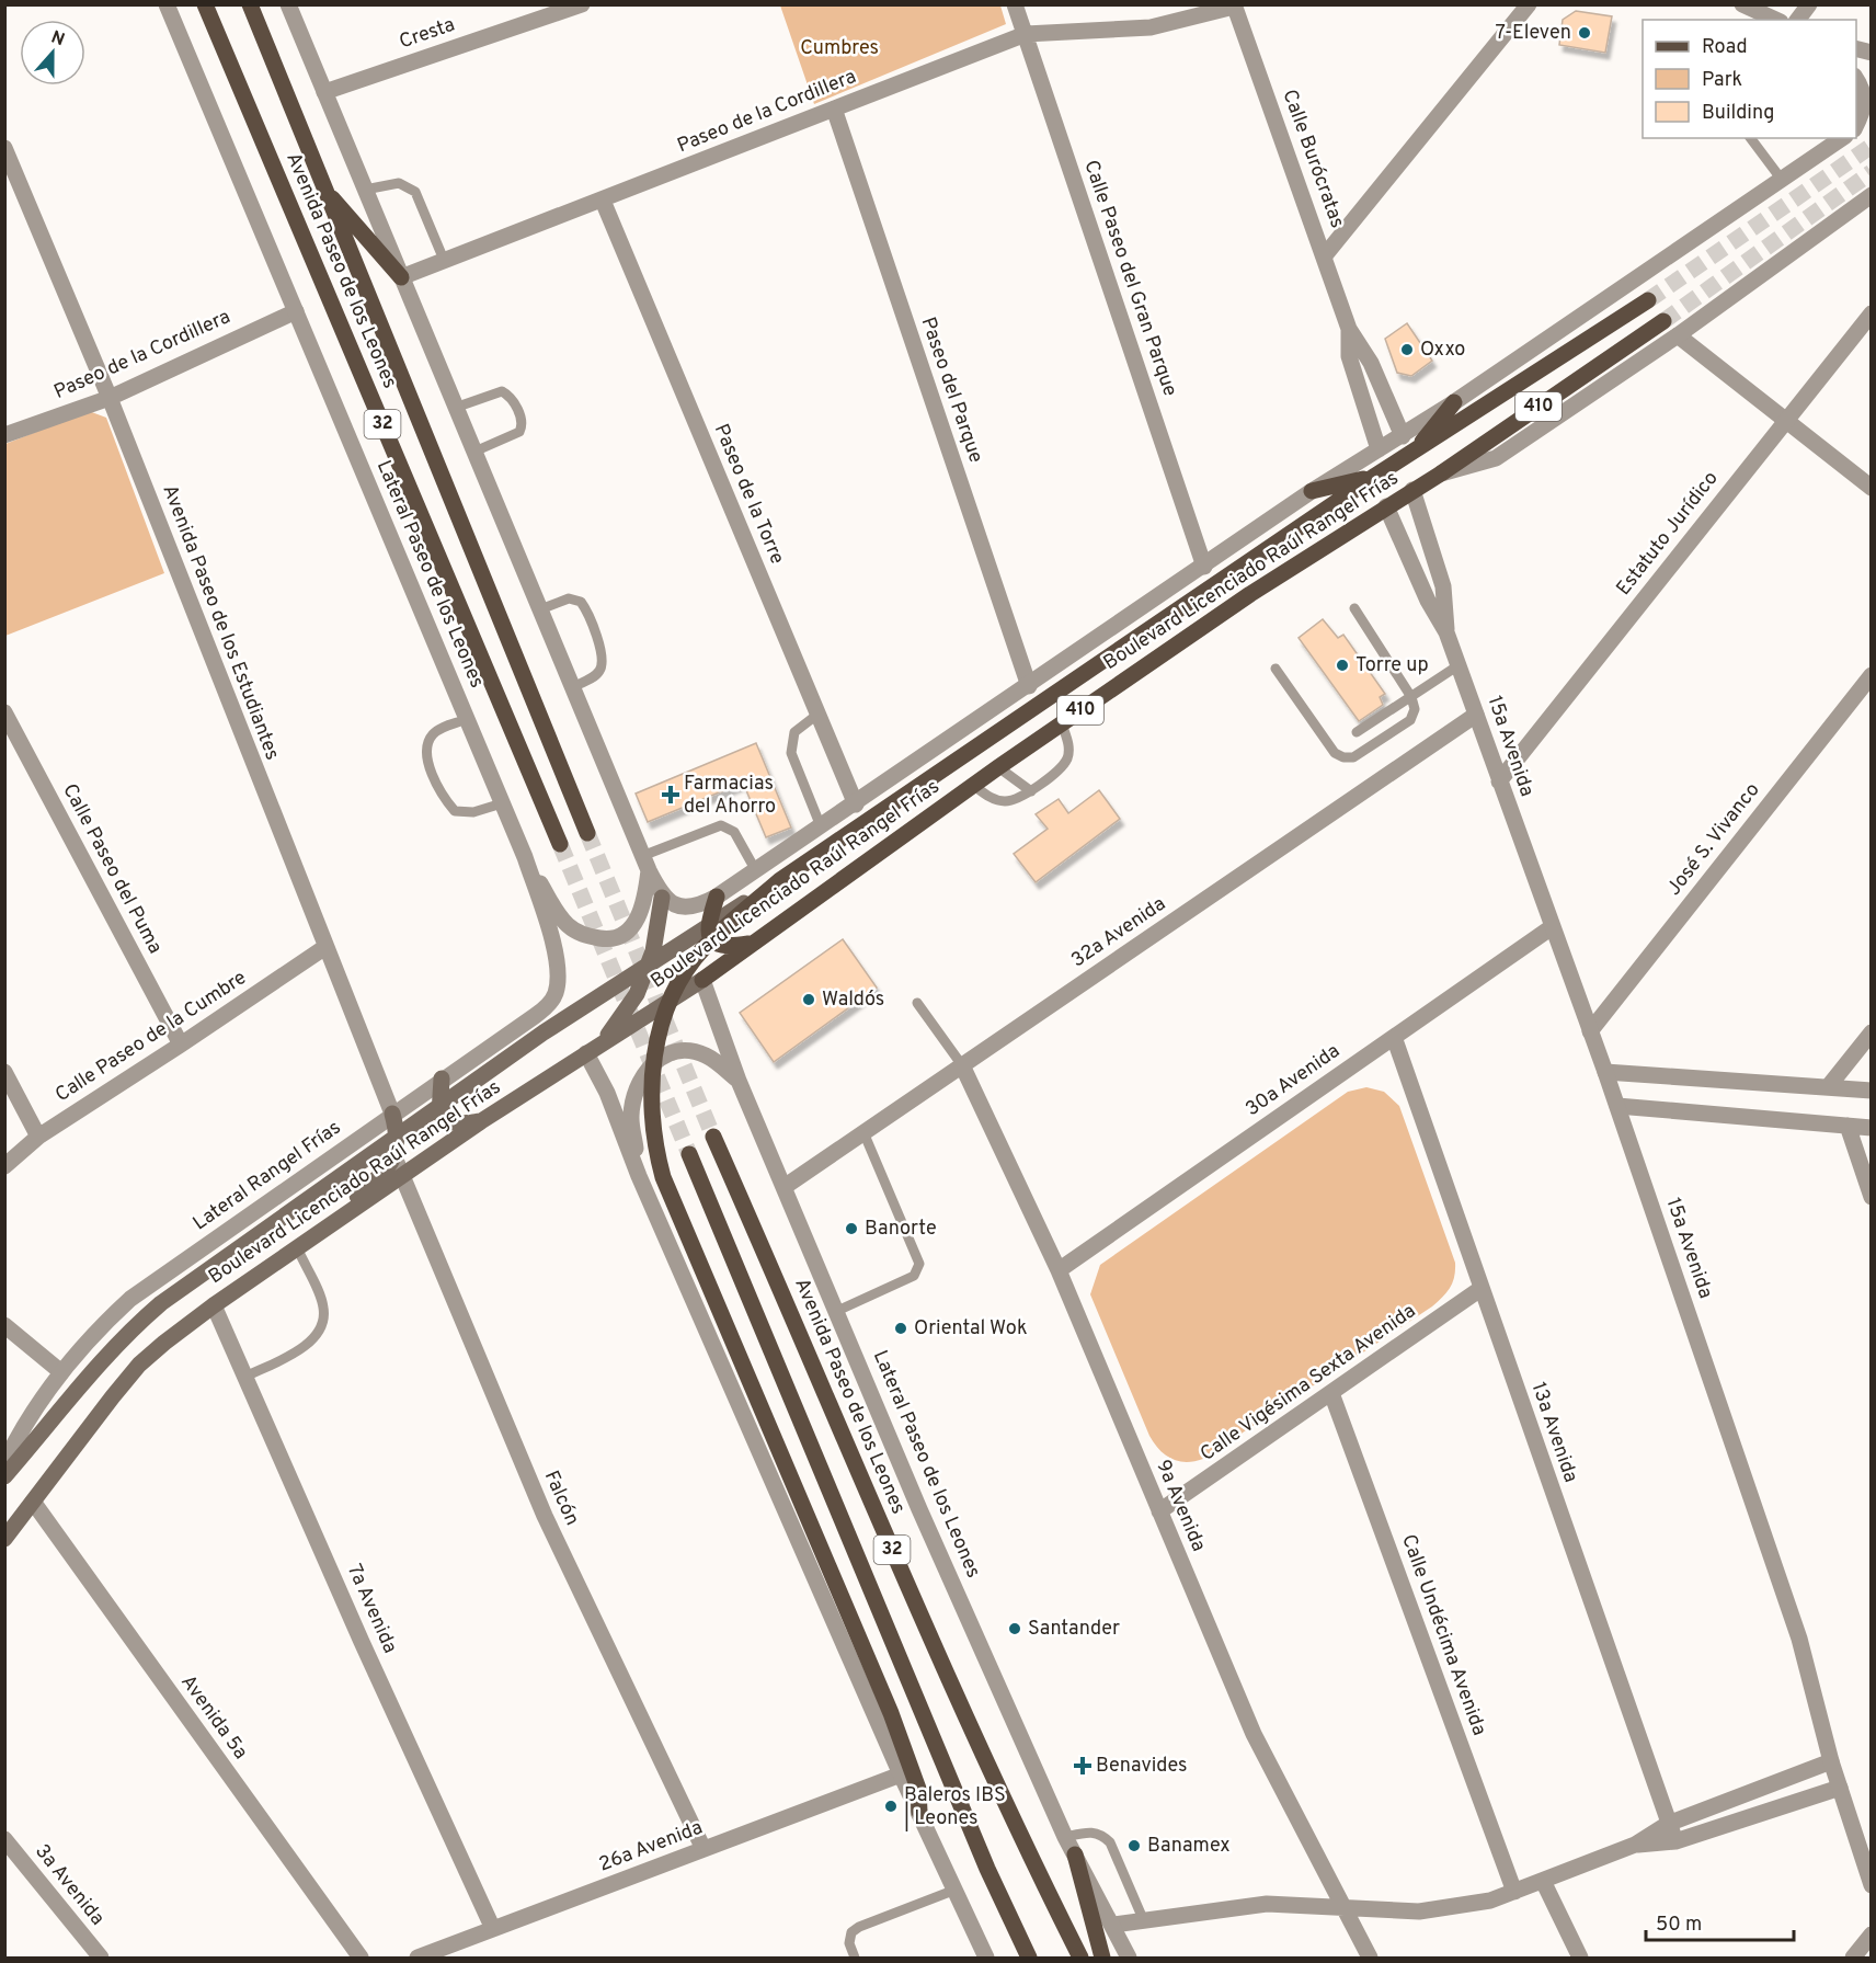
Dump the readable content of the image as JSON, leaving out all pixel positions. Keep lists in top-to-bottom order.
{
  "streets": {
    "main road": [
      "Avenida Paseo de los Leones",
      "410",
      "32",
      "Boulevard Licenciado Raúl Rangel Frías"
    ],
    "street": [
      "Cresta",
      "Paseo de la Cordillera",
      "Calle Burócratas",
      "Calle Paseo del Gran Parque",
      "Paseo del Parque",
      "Paseo de la Torre",
      "Estatuto Jurídico",
      "Lateral Paseo de los Leones",
      "Avenida Paseo de los Estudiantes",
      "15a Avenida",
      "José S. Vivanco",
      "Calle Paseo del Puma",
      "32a Avenida",
      "Calle Paseo de la Cumbre",
      "30a Avenida",
      "Lateral Rangel Frías",
      "Calle Vigésima Sexta Avenida",
      "13a Avenida",
      "Falcón",
      "9a Avenida",
      "7a Avenida",
      "Calle Undécima Avenida",
      "Avenida 5a",
      "26a Avenida",
      "3a Avenida"
    ]
  },
  "crossings": [
    ["Paseo de la Cordillera", "Calle Burócratas"],
    ["Paseo de la Cordillera", "Calle Paseo del Gran Parque"],
    ["Paseo de la Cordillera", "Paseo del Parque"],
    ["Paseo de la Cordillera", "Paseo de la Torre"],
    ["Paseo de la Cordillera", "Lateral Paseo de los Leones"],
    ["Paseo de la Cordillera", "Avenida Paseo de los Estudiantes"],
    ["Estatuto Jurídico", "15a Avenida"],
    ["Boulevard Licenciado Raúl Rangel Frías", "Lateral Paseo de los Leones"],
    ["Boulevard Licenciado Raúl Rangel Frías", "15a Avenida"],
    ["Boulevard Licenciado Raúl Rangel Frías", "Falcón"],
    ["Boulevard Licenciado Raúl Rangel Frías", "7a Avenida"],
    ["Boulevard Licenciado Raúl Rangel Frías", "Avenida 5a"],
    ["Lateral Paseo de los Leones", "32a Avenida"],
    ["Lateral Paseo de los Leones", "Lateral Rangel Frías"],
    ["Avenida Paseo de los Estudiantes", "Calle Paseo de la Cumbre"],
    ["Avenida Paseo de los Estudiantes", "Lateral Rangel Frías"],
    ["15a Avenida", "José S. Vivanco"],
    ["15a Avenida", "32a Avenida"],
    ["15a Avenida", "30a Avenida"],
    ["Calle Paseo del Puma", "Calle Paseo de la Cumbre"],
    ["32a Avenida", "9a Avenida"],
    ["30a Avenida", "13a Avenida"],
    ["30a Avenida", "9a Avenida"],
    ["Calle Vigésima Sexta Avenida", "13a Avenida"],
    ["Calle Vigésima Sexta Avenida", "9a Avenida"],
    ["Calle Vigésima Sexta Avenida", "Calle Undécima Avenida"],
    ["Falcón", "26a Avenida"],
    ["7a Avenida", "26a Avenida"]
  ],
  "parks": ["Cumbres"],
  "places": {
    "other": [
      "7-Eleven",
      "Oxxo",
      "Torre up",
      "Waldo´s",
      "Banorte",
      "Oriental Wok",
      "Santander",
      "Baleros IBS | Leones",
      "Banamex"
    ],
    "health": ["Farmacias del Ahorro", "Benavides"]
  },
  "legend": ["Road", "Park", "Building"],
  "scale_bar": "50 m",
  "north": "top"
}
